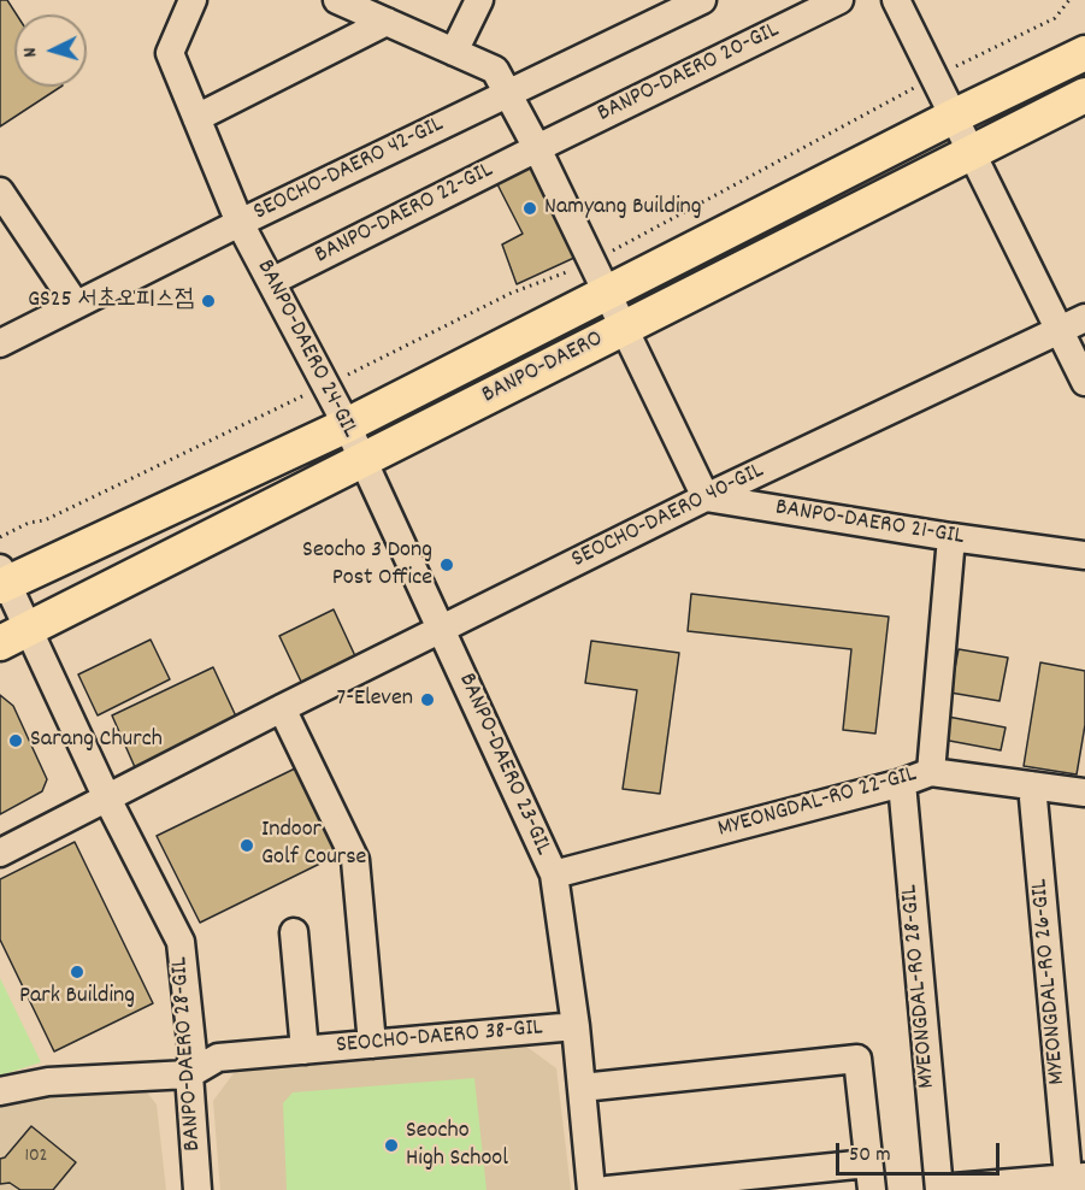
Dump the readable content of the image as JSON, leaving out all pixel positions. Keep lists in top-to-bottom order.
{
  "streets": {
    "main road": ["BANPO-DAERO"],
    "street": [
      "BANPO-DAERO 20-GIL",
      "SEOCHO-DAERO 42-GIL",
      "BANPO-DAERO 22-GIL",
      "BANPO-DAERO 24-GIL",
      "SEOCHO-DAERO 40-GIL",
      "BANPO-DAERO 21-GIL",
      "BANPO-DAERO 23-GIL",
      "MYEONGDAL-RO 22-GIL",
      "MYEONGDAL-RO 26-GIL",
      "MYEONGDAL-RO 28-GIL",
      "SEOCHO-DAERO 38-GIL",
      "BANPO-DAERO 28-GIL"
    ]
  },
  "crossings": [
    ["BANPO-DAERO 20-GIL", "BANPO-DAERO 22-GIL"],
    ["SEOCHO-DAERO 42-GIL", "BANPO-DAERO 24-GIL"],
    ["BANPO-DAERO 22-GIL", "BANPO-DAERO 24-GIL"],
    ["BANPO-DAERO 24-GIL", "BANPO-DAERO"],
    ["BANPO-DAERO 24-GIL", "BANPO-DAERO 23-GIL"],
    ["BANPO-DAERO", "BANPO-DAERO 23-GIL"],
    ["BANPO-DAERO", "BANPO-DAERO 28-GIL"],
    ["SEOCHO-DAERO 40-GIL", "BANPO-DAERO 21-GIL"],
    ["SEOCHO-DAERO 40-GIL", "BANPO-DAERO 23-GIL"],
    ["SEOCHO-DAERO 40-GIL", "BANPO-DAERO 28-GIL"],
    ["BANPO-DAERO 23-GIL", "MYEONGDAL-RO 22-GIL"],
    ["BANPO-DAERO 23-GIL", "SEOCHO-DAERO 38-GIL"],
    ["MYEONGDAL-RO 22-GIL", "MYEONGDAL-RO 26-GIL"],
    ["MYEONGDAL-RO 22-GIL", "MYEONGDAL-RO 28-GIL"],
    ["MYEONGDAL-RO 26-GIL", "MYEONGDAL-RO 28-GIL"],
    ["SEOCHO-DAERO 38-GIL", "BANPO-DAERO 28-GIL"]
  ],
  "places": [
    "Namyang Building",
    "GS25 서초오피스점",
    "Seocho 3 Dong Post Office",
    "7-Eleven",
    "Sarang Church",
    "Indoor Golf Course",
    "Park Building",
    "Seocho High School"
  ],
  "house_numbers": ["102"],
  "scale_bar": "50 m",
  "north": "left"
}
